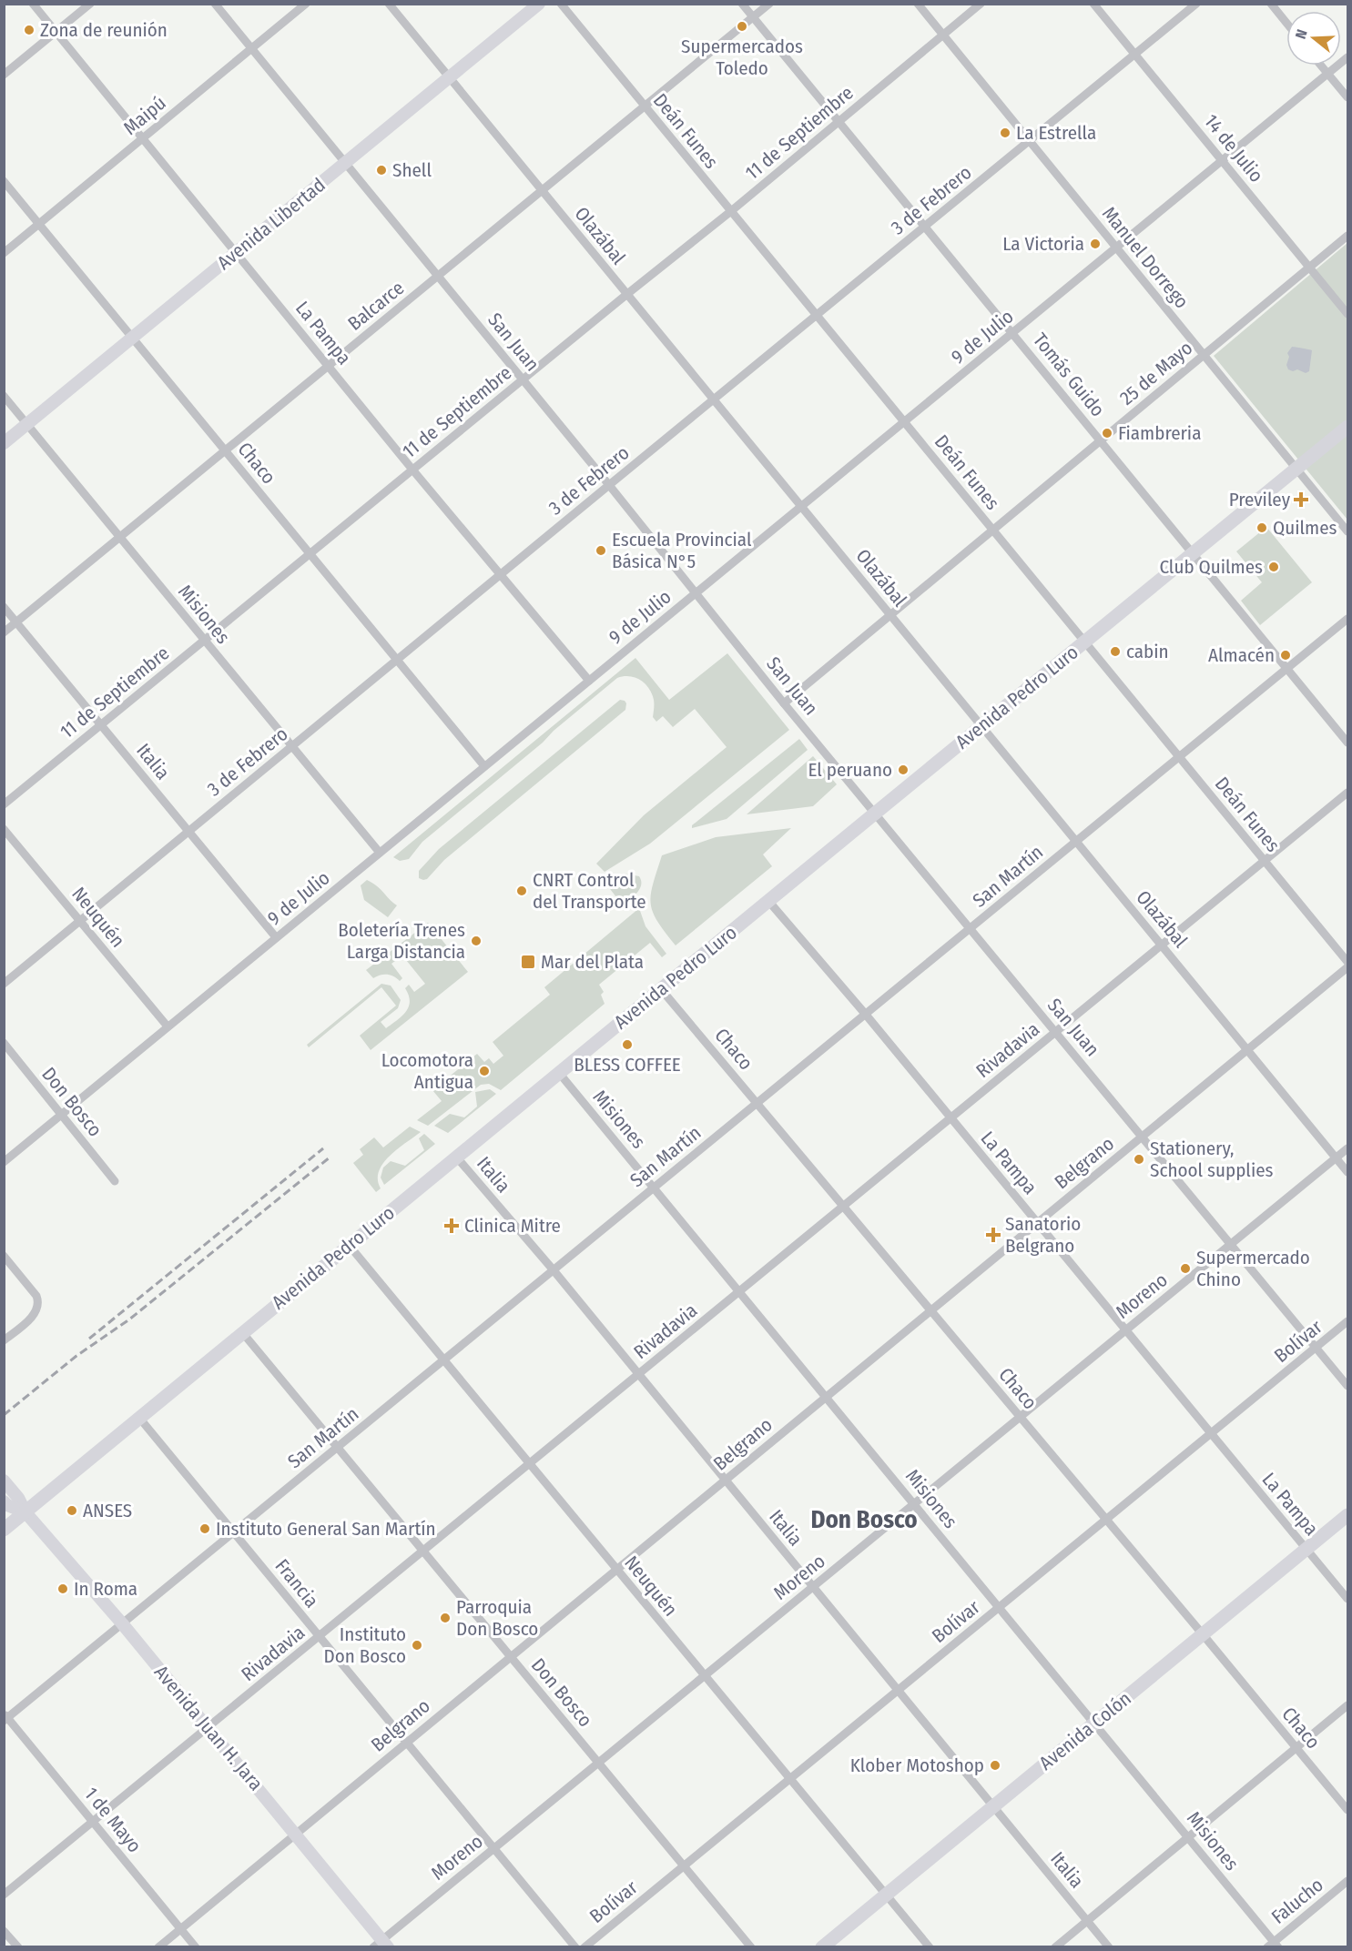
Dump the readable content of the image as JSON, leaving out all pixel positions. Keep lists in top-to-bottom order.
{
  "streets": {
    "main road": [
      "Avenida Libertad",
      "Avenida Pedro Luro",
      "Avenida Juan H. Jara",
      "Avenida Colón"
    ],
    "street": [
      "Maipú",
      "Deán Funes",
      "11 de Septiembre",
      "14 de Julio",
      "3 de Febrero",
      "Olazábal",
      "Manuel Dorrego",
      "Balcarce",
      "La Pampa",
      "9 de Julio",
      "San Juan",
      "25 de Mayo",
      "Tomás Guido",
      "Chaco",
      "Misiones",
      "Italia",
      "San Martín",
      "Neuquén",
      "Rivadavia",
      "Don Bosco",
      "Belgrano",
      "Moreno",
      "Bolívar",
      "Francia",
      "1 de Mayo",
      "Falucho"
    ]
  },
  "crossings": [
    ["Maipú", "La Pampa"],
    ["Maipú", "San Juan"],
    ["Maipú", "Chaco"],
    ["Deán Funes", "11 de Septiembre"],
    ["Deán Funes", "3 de Febrero"],
    ["Deán Funes", "Balcarce"],
    ["Deán Funes", "9 de Julio"],
    ["Deán Funes", "25 de Mayo"],
    ["Deán Funes", "Avenida Pedro Luro"],
    ["Deán Funes", "San Martín"],
    ["Deán Funes", "Rivadavia"],
    ["11 de Septiembre", "Olazábal"],
    ["11 de Septiembre", "Manuel Dorrego"],
    ["11 de Septiembre", "La Pampa"],
    ["11 de Septiembre", "San Juan"],
    ["11 de Septiembre", "Tomás Guido"],
    ["11 de Septiembre", "Chaco"],
    ["11 de Septiembre", "Misiones"],
    ["11 de Septiembre", "Italia"],
    ["14 de Julio", "3 de Febrero"],
    ["14 de Julio", "9 de Julio"],
    ["14 de Julio", "25 de Mayo"],
    ["3 de Febrero", "Olazábal"],
    ["3 de Febrero", "Manuel Dorrego"],
    ["3 de Febrero", "La Pampa"],
    ["3 de Febrero", "San Juan"],
    ["3 de Febrero", "Tomás Guido"],
    ["3 de Febrero", "Chaco"],
    ["3 de Febrero", "Misiones"],
    ["3 de Febrero", "Italia"],
    ["3 de Febrero", "Neuquén"],
    ["Avenida Libertad", "Olazábal"],
    ["Avenida Libertad", "La Pampa"],
    ["Avenida Libertad", "San Juan"],
    ["Avenida Libertad", "Chaco"],
    ["Avenida Libertad", "Misiones"],
    ["Olazábal", "Balcarce"],
    ["Olazábal", "9 de Julio"],
    ["Olazábal", "25 de Mayo"],
    ["Olazábal", "Avenida Pedro Luro"],
    ["Olazábal", "San Martín"],
    ["Olazábal", "Rivadavia"],
    ["Olazábal", "Belgrano"],
    ["Olazábal", "Moreno"],
    ["Manuel Dorrego", "9 de Julio"],
    ["Manuel Dorrego", "25 de Mayo"],
    ["Manuel Dorrego", "Avenida Pedro Luro"],
    ["Balcarce", "La Pampa"],
    ["Balcarce", "San Juan"],
    ["Balcarce", "Tomás Guido"],
    ["Balcarce", "Chaco"],
    ["Balcarce", "Misiones"],
    ["Balcarce", "Italia"],
    ["La Pampa", "9 de Julio"],
    ["La Pampa", "Avenida Pedro Luro"],
    ["La Pampa", "San Martín"],
    ["La Pampa", "Rivadavia"],
    ["La Pampa", "Belgrano"],
    ["La Pampa", "Moreno"],
    ["La Pampa", "Bolívar"],
    ["La Pampa", "Avenida Colón"],
    ["9 de Julio", "San Juan"],
    ["9 de Julio", "Tomás Guido"],
    ["9 de Julio", "Chaco"],
    ["9 de Julio", "Misiones"],
    ["9 de Julio", "Italia"],
    ["9 de Julio", "Neuquén"],
    ["9 de Julio", "Don Bosco"],
    ["San Juan", "25 de Mayo"],
    ["San Juan", "Avenida Pedro Luro"],
    ["San Juan", "San Martín"],
    ["San Juan", "Rivadavia"],
    ["San Juan", "Belgrano"],
    ["San Juan", "Moreno"],
    ["San Juan", "Bolívar"],
    ["25 de Mayo", "Tomás Guido"],
    ["Tomás Guido", "Avenida Pedro Luro"],
    ["Tomás Guido", "San Martín"],
    ["Chaco", "Avenida Pedro Luro"],
    ["Chaco", "San Martín"],
    ["Chaco", "Rivadavia"],
    ["Chaco", "Belgrano"],
    ["Chaco", "Moreno"],
    ["Chaco", "Bolívar"],
    ["Chaco", "Avenida Colón"],
    ["Misiones", "Avenida Pedro Luro"],
    ["Misiones", "San Martín"],
    ["Misiones", "Rivadavia"],
    ["Misiones", "Belgrano"],
    ["Misiones", "Moreno"],
    ["Misiones", "Bolívar"],
    ["Misiones", "Avenida Colón"],
    ["Misiones", "Falucho"],
    ["Avenida Pedro Luro", "Italia"],
    ["Avenida Pedro Luro", "Neuquén"],
    ["Avenida Pedro Luro", "Don Bosco"],
    ["Avenida Pedro Luro", "Francia"],
    ["Avenida Pedro Luro", "Avenida Juan H. Jara"],
    ["Italia", "San Martín"],
    ["Italia", "Rivadavia"],
    ["Italia", "Belgrano"],
    ["Italia", "Moreno"],
    ["Italia", "Bolívar"],
    ["Italia", "Avenida Colón"],
    ["San Martín", "Neuquén"],
    ["San Martín", "Don Bosco"],
    ["San Martín", "Francia"],
    ["San Martín", "Avenida Juan H. Jara"],
    ["San Martín", "1 de Mayo"],
    ["Neuquén", "Rivadavia"],
    ["Neuquén", "Belgrano"],
    ["Neuquén", "Moreno"],
    ["Neuquén", "Bolívar"],
    ["Neuquén", "Avenida Colón"],
    ["Rivadavia", "Don Bosco"],
    ["Rivadavia", "Francia"],
    ["Rivadavia", "Avenida Juan H. Jara"],
    ["Rivadavia", "1 de Mayo"],
    ["Don Bosco", "Belgrano"],
    ["Don Bosco", "Moreno"],
    ["Don Bosco", "Bolívar"],
    ["Belgrano", "Francia"],
    ["Belgrano", "Avenida Juan H. Jara"],
    ["Belgrano", "1 de Mayo"],
    ["Moreno", "Francia"],
    ["Moreno", "Avenida Juan H. Jara"]
  ],
  "districts": ["Don Bosco"],
  "places": {
    "other": [
      "Supermercados Toledo",
      "Zona de reunión",
      "La Estrella",
      "Shell",
      "La Victoria",
      "Fiambreria",
      "Quilmes",
      "Escuela Provincial Básica N°5",
      "Club Quilmes",
      "cabin",
      "Almacén",
      "El peruano",
      "CNRT Control del Transporte",
      "Boletería Trenes Larga Distancia",
      "BLESS COFFEE",
      "Locomotora Antigua",
      "Stationery, School supplies",
      "Supermercado Chino",
      "ANSES",
      "Instituto General San Martín",
      "In Roma",
      "Parroquia Don Bosco",
      "Instituto Don Bosco",
      "Klober Motoshop"
    ],
    "health": ["Previley", "Clinica Mitre", "Sanatorio Belgrano"],
    "transit": ["Mar del Plata"]
  },
  "north": "left"
}
